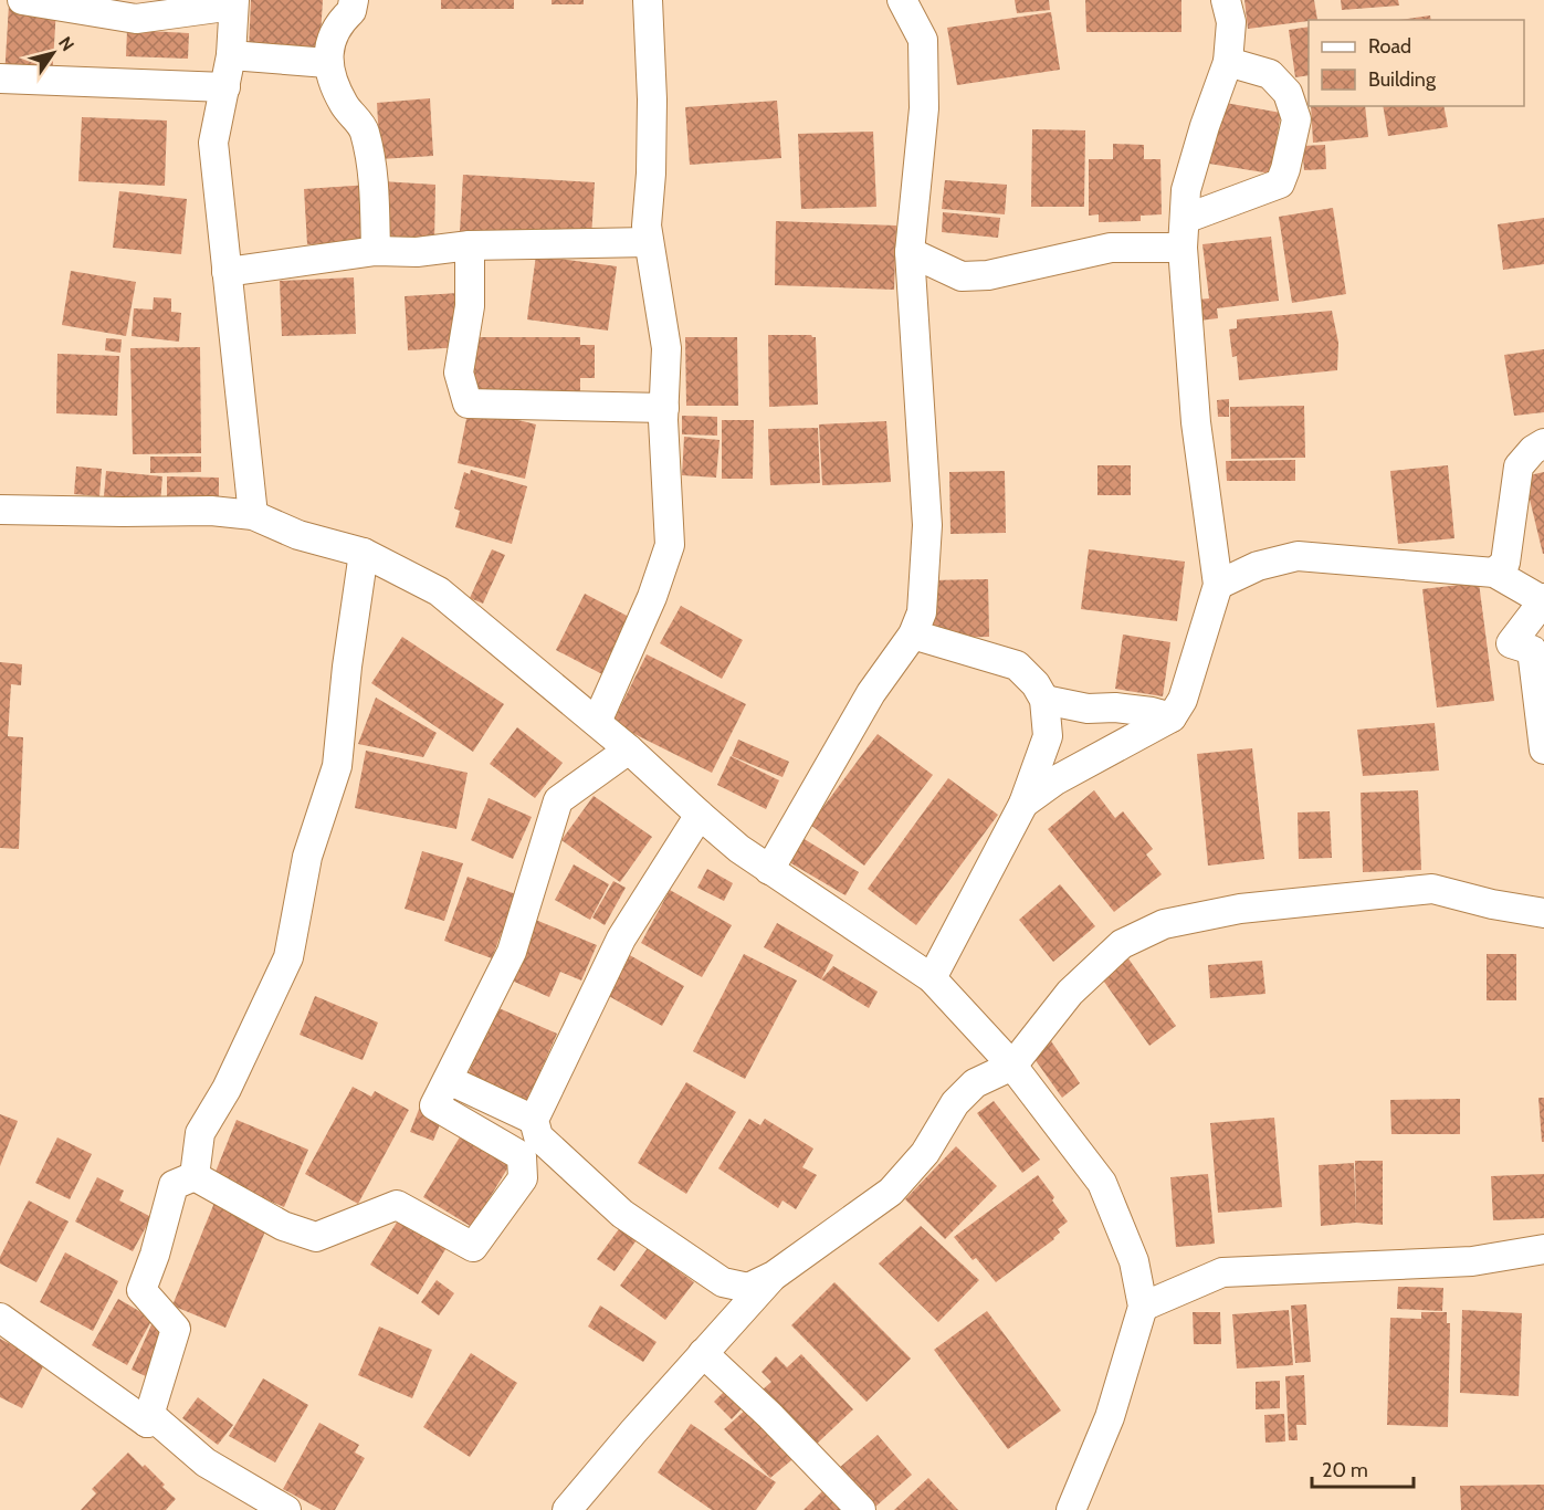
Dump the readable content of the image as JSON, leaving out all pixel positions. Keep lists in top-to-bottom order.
{
  "legend": ["Road", "Building"],
  "scale_bar": "20 m",
  "north": "top right"
}
